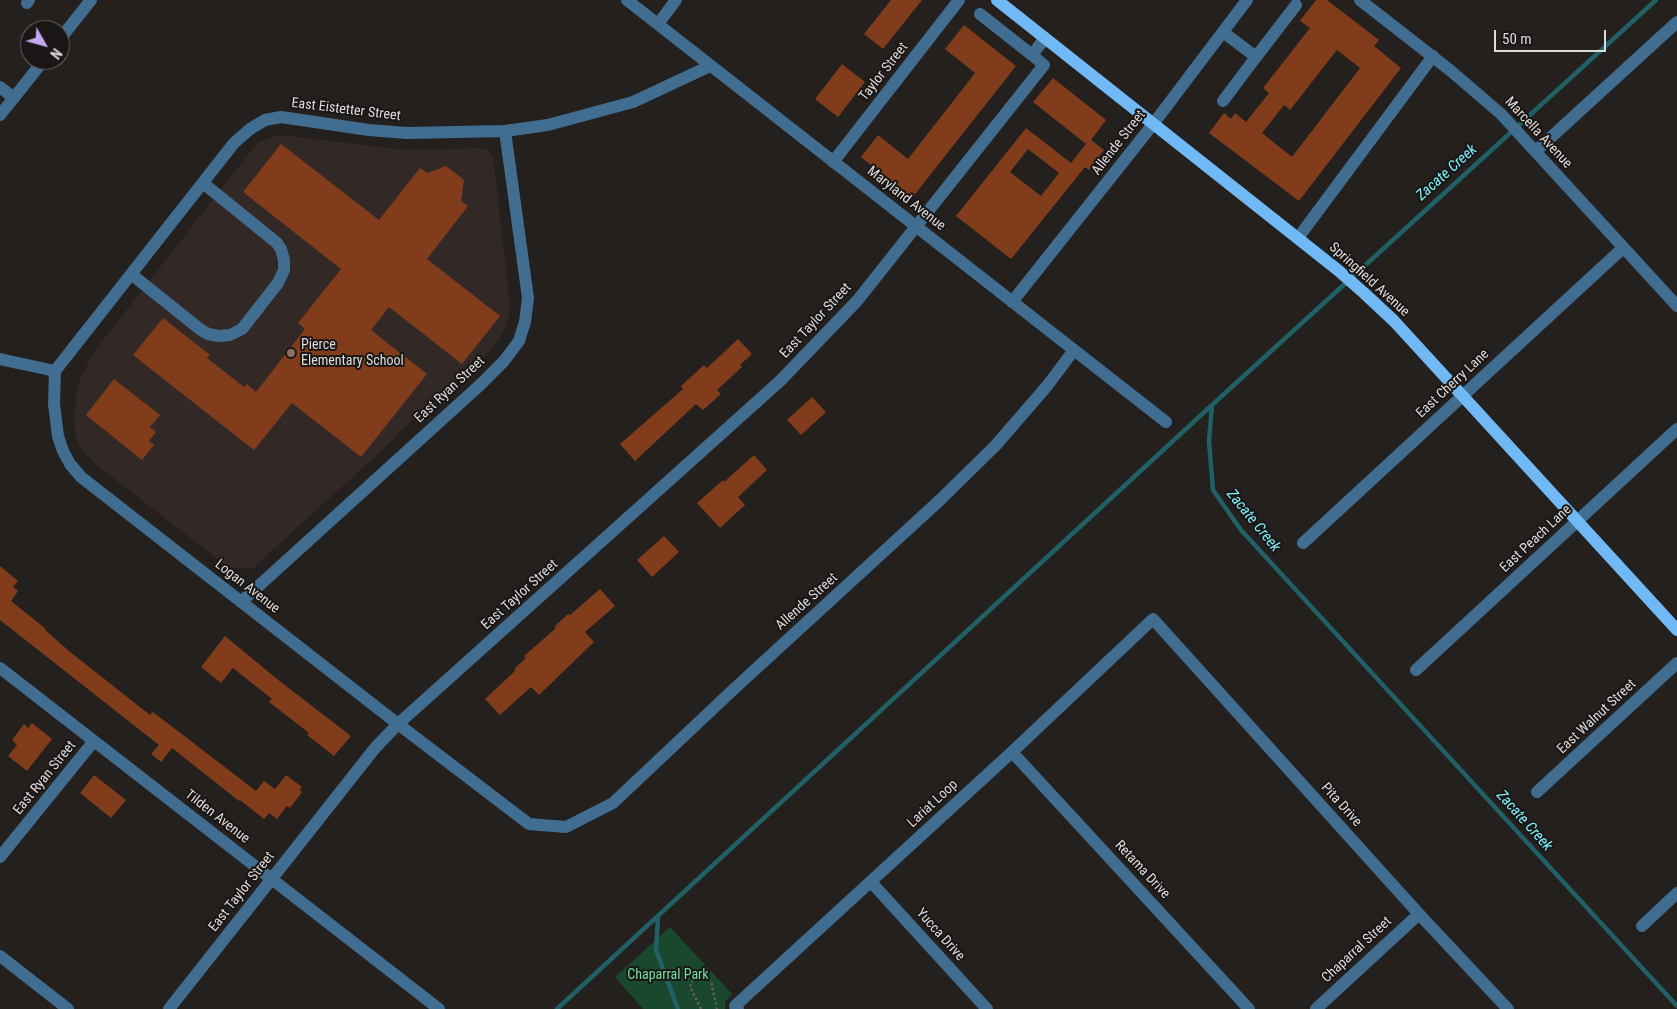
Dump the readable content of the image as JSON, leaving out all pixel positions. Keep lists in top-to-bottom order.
{
  "streets": {
    "main road": ["Springfield Avenue"],
    "street": [
      "Taylor Street",
      "East Eistetter Street",
      "Marcella Avenue",
      "Allende Street",
      "Maryland Avenue",
      "East Taylor Street",
      "East Cherry Lane",
      "East Ryan Street",
      "East Peach Lane",
      "Logan Avenue",
      "East Walnut Street",
      "Lariat Loop",
      "Pita Drive",
      "Tilden Avenue",
      "Retama Drive",
      "Yucca Drive",
      "Chaparral Street"
    ]
  },
  "crossings": [
    ["Taylor Street", "Maryland Avenue"],
    ["East Eistetter Street", "Maryland Avenue"],
    ["East Eistetter Street", "East Ryan Street"],
    ["East Eistetter Street", "Logan Avenue"],
    ["Marcella Avenue", "East Cherry Lane"],
    ["Allende Street", "Maryland Avenue"],
    ["Allende Street", "Springfield Avenue"],
    ["Allende Street", "Logan Avenue"],
    ["Maryland Avenue", "East Taylor Street"],
    ["Springfield Avenue", "East Cherry Lane"],
    ["Springfield Avenue", "East Peach Lane"],
    ["East Taylor Street", "Logan Avenue"],
    ["East Taylor Street", "Tilden Avenue"],
    ["East Ryan Street", "Logan Avenue"],
    ["East Ryan Street", "Tilden Avenue"],
    ["Lariat Loop", "Pita Drive"],
    ["Lariat Loop", "Retama Drive"],
    ["Lariat Loop", "Yucca Drive"],
    ["Pita Drive", "Chaparral Street"]
  ],
  "water": ["Zacate Creek"],
  "parks": ["Chaparral Park"],
  "places": ["Pierce Elementary School"],
  "scale_bar": "50 m",
  "north": "bottom right"
}
